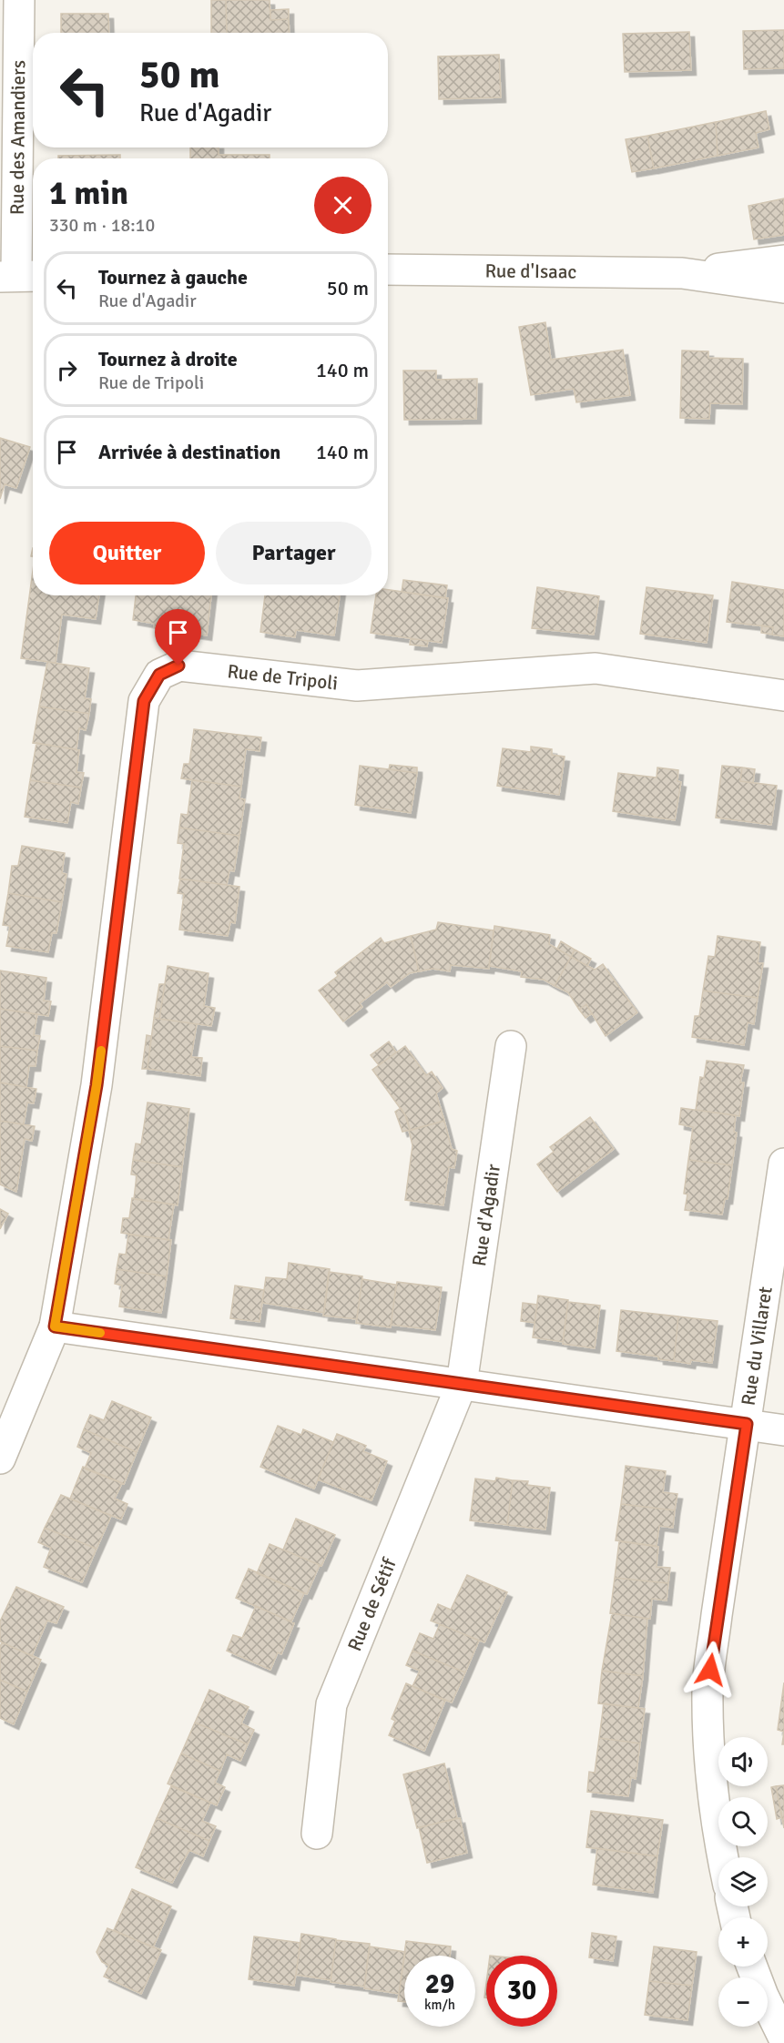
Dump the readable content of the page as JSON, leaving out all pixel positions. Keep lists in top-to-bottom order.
{
  "streets": {
    "street": [
      "Rue des Amandiers",
      "Rue d'Isaac",
      "Rue de Tripoli",
      "Rue d'Agadir",
      "Rue du Villaret",
      "Rue de Sétif"
    ]
  },
  "crossings": [
    ["Rue d'Agadir", "Rue de Sétif"]
  ],
  "page": {
    "turn": ["50 m", "Rue d'Agadir"],
    "heading": ["1 min", "330 m · 18:10"],
    "list": [
      {
        "name": "Tournez à gauche",
        "note": "Rue d'Agadir",
        "value": "50 m"
      },
      {
        "name": "Tournez à droite",
        "note": "Rue de Tripoli",
        "value": "140 m"
      },
      {
        "name": "Arrivée à destination",
        "value": "140 m"
      }
    ],
    "buttons": ["Quitter", "Partager"],
    "map_buttons": ["+", "−"],
    "speed": "29 km/h",
    "limit": "30"
  }
}
